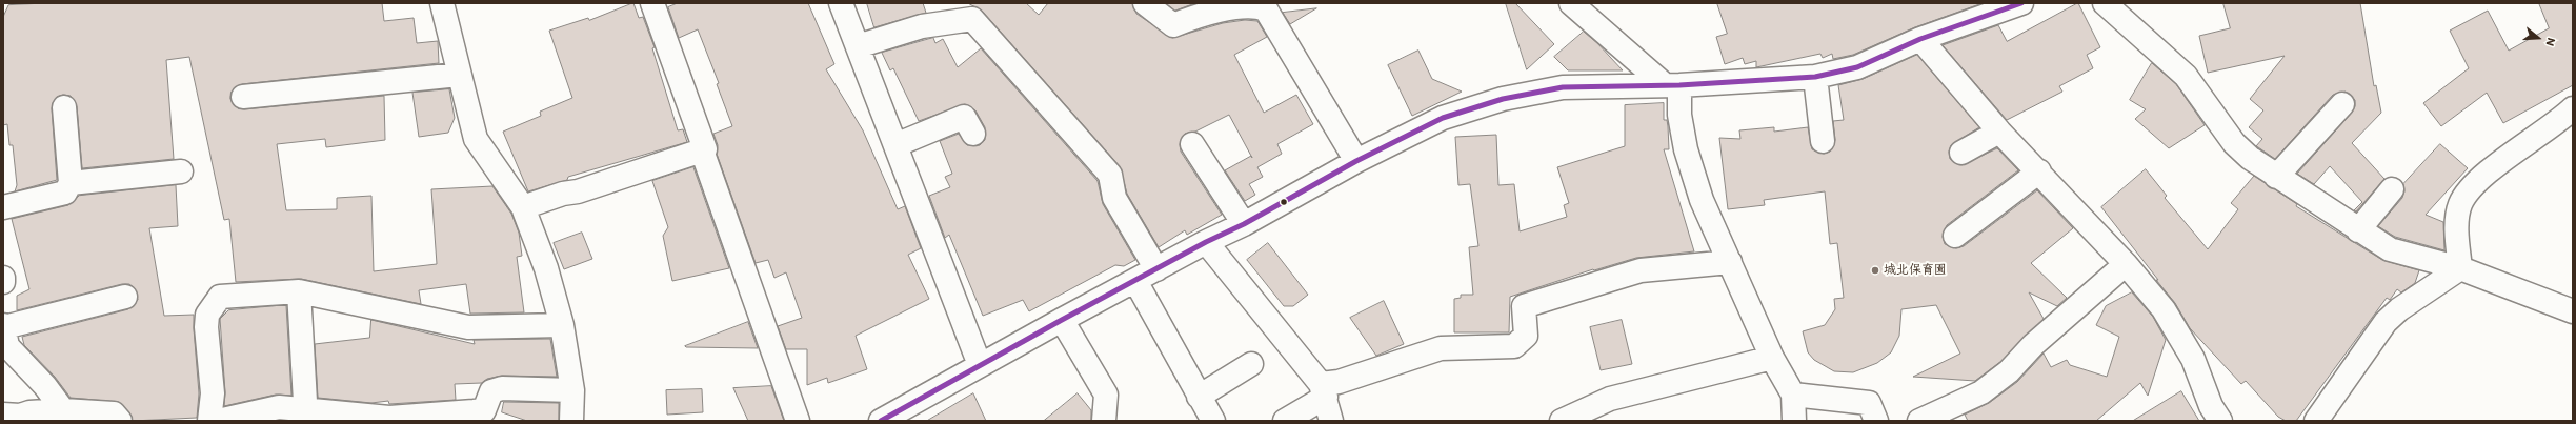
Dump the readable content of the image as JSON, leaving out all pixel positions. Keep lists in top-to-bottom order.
{
  "places": ["城北保育園"],
  "north": "right"
}
